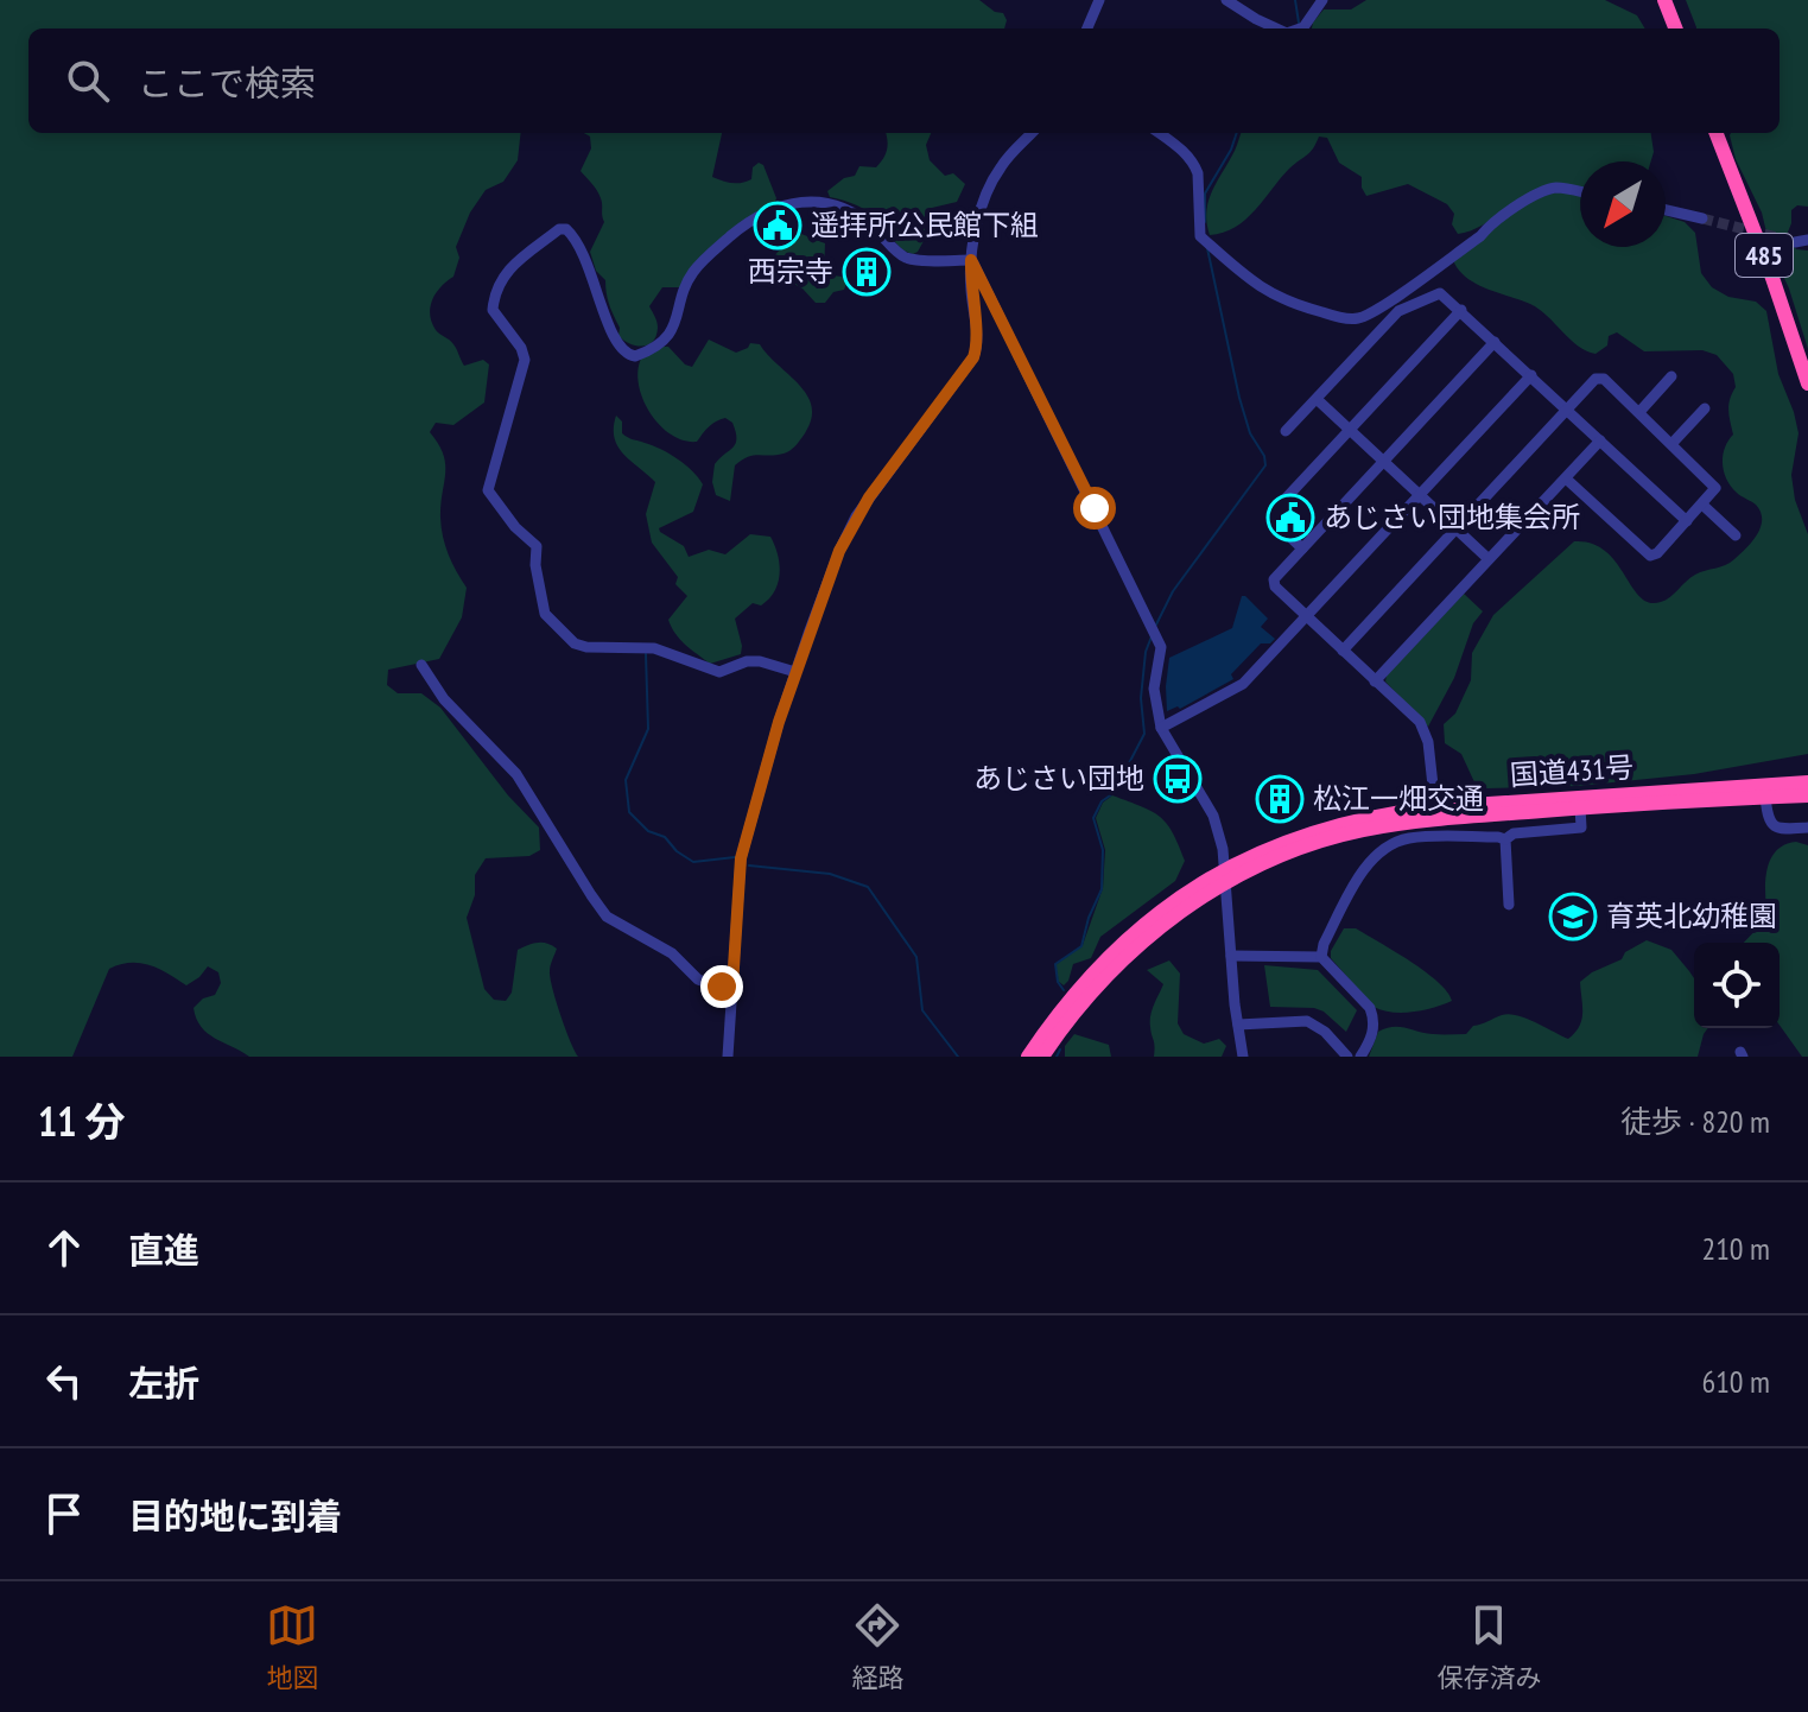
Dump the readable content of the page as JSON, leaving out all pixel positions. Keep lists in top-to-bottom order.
{
  "streets": {
    "highway": ["485", "国道431号"]
  },
  "places": {
    "public building": ["遥拝所公民館下組", "あじさい団地集会所"],
    "building": ["西宗寺", "松江一畑交通"],
    "bus stop": ["あじさい団地"],
    "school or university": ["育英北幼稚園"]
  },
  "north": "bottom left",
  "page": {
    "search": "ここで検索",
    "heading": ["11 分", "徒歩 · 820 m"],
    "list": [
      ["直進", "210 m"],
      ["左折", "610 m"],
      "目的地に到着"
    ],
    "nav": ["地図", "経路", "保存済み"]
  }
}
